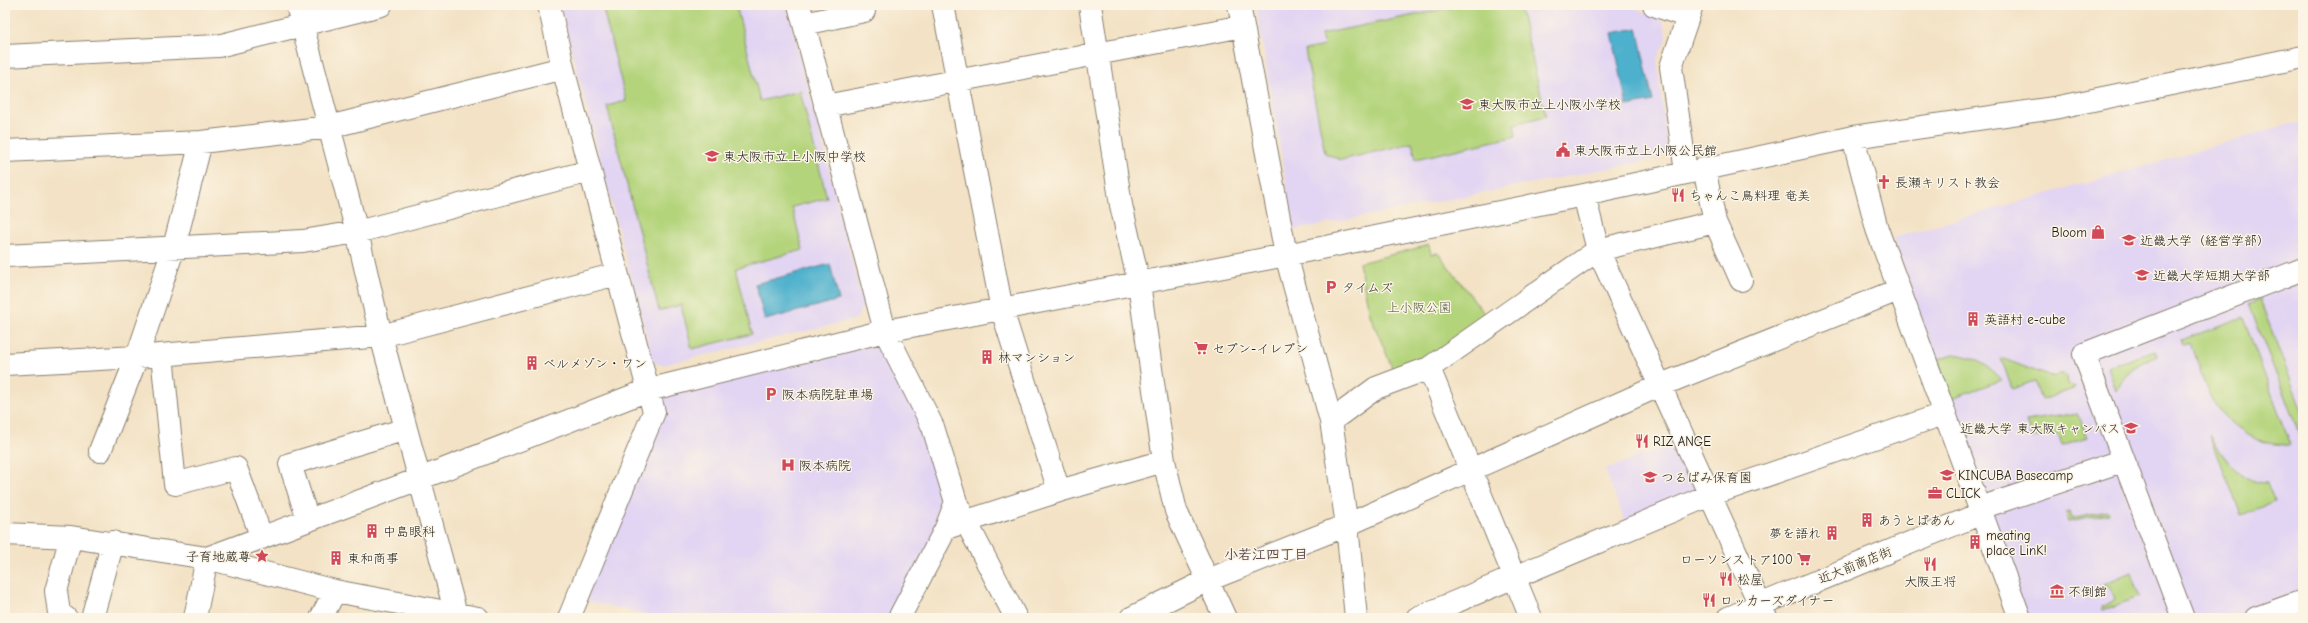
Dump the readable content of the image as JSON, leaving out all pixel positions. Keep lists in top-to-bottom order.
{
  "streets": {
    "street": ["近大前商店街"]
  },
  "districts": ["小若江四丁目"],
  "parks": ["上小阪公園"],
  "places": {
    "school or university": [
      "東大阪市立上小阪小学校",
      "東大阪市立上小阪中学校",
      "近畿大学（経営学部）",
      "近畿大学短期大学部",
      "近畿大学 東大阪キャンパス",
      "KINCUBA Basecamp",
      "つるばみ保育園"
    ],
    "public building": ["東大阪市立上小阪公民館"],
    "church": ["長瀬キリスト教会"],
    "restaurant": [
      "ちゃんこ鳥料理 奄美",
      "RIZ ANGE",
      "大阪王将",
      "松屋",
      "ロッカーズダイナー"
    ],
    "shop": ["Bloom"],
    "parking": ["タイムズ", "阪本病院駐車場"],
    "building": [
      "英語村 e-cube",
      "林マンション",
      "ベルメゾン・ワン",
      "あうとばあん",
      "中島眼科",
      "夢を語れ",
      "meating place LinK!",
      "東和商事"
    ],
    "supermarket": ["セブン-イレブン", "ローソンストア100"],
    "hospital": ["阪本病院"],
    "office": ["CLICK"],
    "place": ["子育地蔵尊"],
    "museum": ["不倒館"]
  }
}
